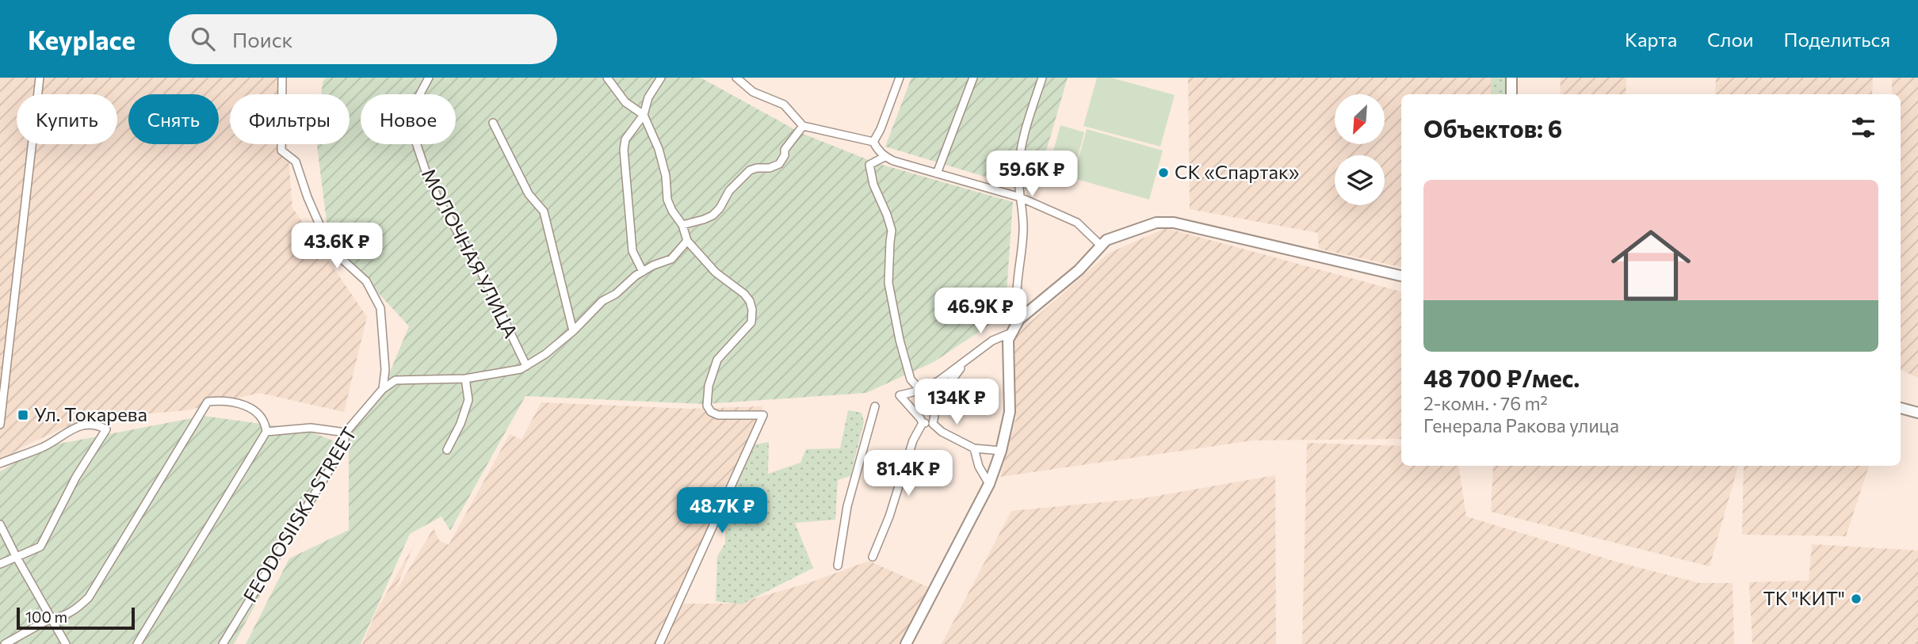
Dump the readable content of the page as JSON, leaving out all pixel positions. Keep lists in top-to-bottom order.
{
  "streets": {
    "street": ["МОЛОЧНАЯ УЛИЦА", "FEODOSIISKA STREET"]
  },
  "places": {
    "other": ["СК «Спартак»", "ТК \"КИТ\""],
    "transit": ["Ул. Токарева"]
  },
  "scale_bar": "100 m",
  "north": "bottom left",
  "page": {
    "header": "Keyplace",
    "search": "Поиск",
    "nav": ["Карта", "Слои", "Поделиться"],
    "chip": [
      "Купить",
      "Снять",
      "Фильтры",
      "Новое"
    ],
    "heading": "Объектов: 6",
    "price": [
      "59.6K ₽",
      "43.6K ₽",
      "46.9K ₽",
      "134K ₽",
      "81.4K ₽",
      "48.7K ₽"
    ],
    "list": [
      {
        "name": "48 700 ₽/мес.",
        "note": "2-комн. · 76 m² · Генерала Ракова улица"
      }
    ],
    "scale": "100 m"
  }
}
